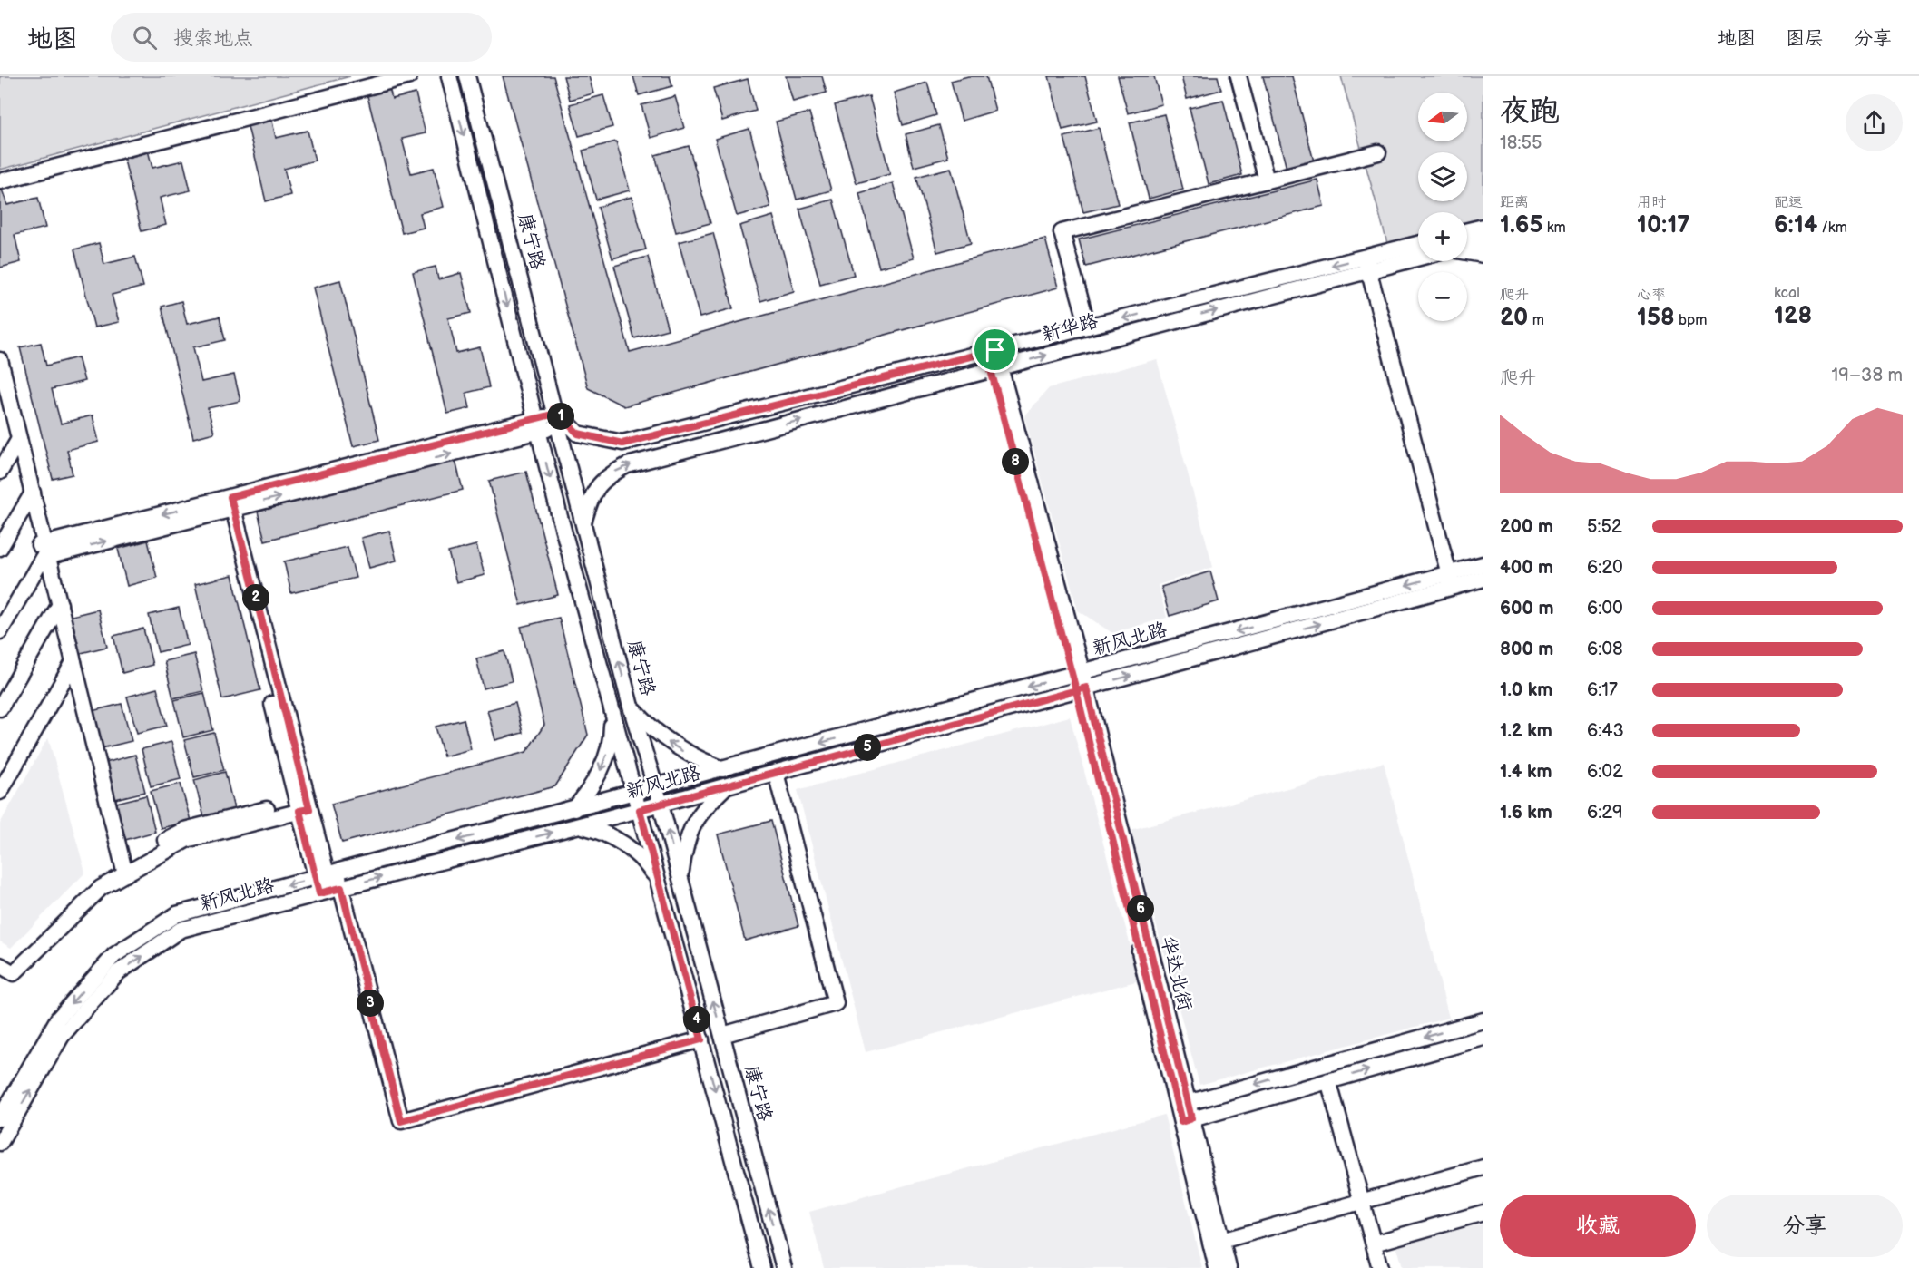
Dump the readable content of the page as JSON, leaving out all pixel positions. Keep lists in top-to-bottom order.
{
  "streets": {
    "street": [
      "康宁路",
      "新华路",
      "新风北路",
      "华达北街"
    ]
  },
  "crossings": [
    ["康宁路", "新华路"],
    ["康宁路", "新风北路"],
    ["新华路", "华达北街"],
    ["新风北路", "华达北街"]
  ],
  "north": "left",
  "page": {
    "header": "地图",
    "search": "搜索地点",
    "nav": ["地图", "图层", "分享"],
    "heading": ["夜跑", "18:55"],
    "map_buttons": ["+", "−"],
    "stats": [
      ["距离", "1.65 km"],
      ["用时", "10:17"],
      ["配速", "6:14 /km"],
      ["爬升", "20 m"],
      ["心率", "158 bpm"],
      ["kcal", "128"]
    ],
    "chart": ["爬升", "19–38 m"],
    "pins": [
      "1",
      "8",
      "2",
      "5",
      "6",
      "3",
      "4"
    ],
    "list": [
      {
        "name": "200 m",
        "note": "5:52"
      },
      {
        "name": "400 m",
        "note": "6:20"
      },
      {
        "name": "600 m",
        "note": "6:00"
      },
      {
        "name": "800 m",
        "note": "6:08"
      },
      {
        "name": "1.0 km",
        "note": "6:17"
      },
      {
        "name": "1.2 km",
        "note": "6:43"
      },
      {
        "name": "1.4 km",
        "note": "6:02"
      },
      {
        "name": "1.6 km",
        "note": "6:29"
      }
    ],
    "buttons": ["收藏", "分享"]
  }
}
